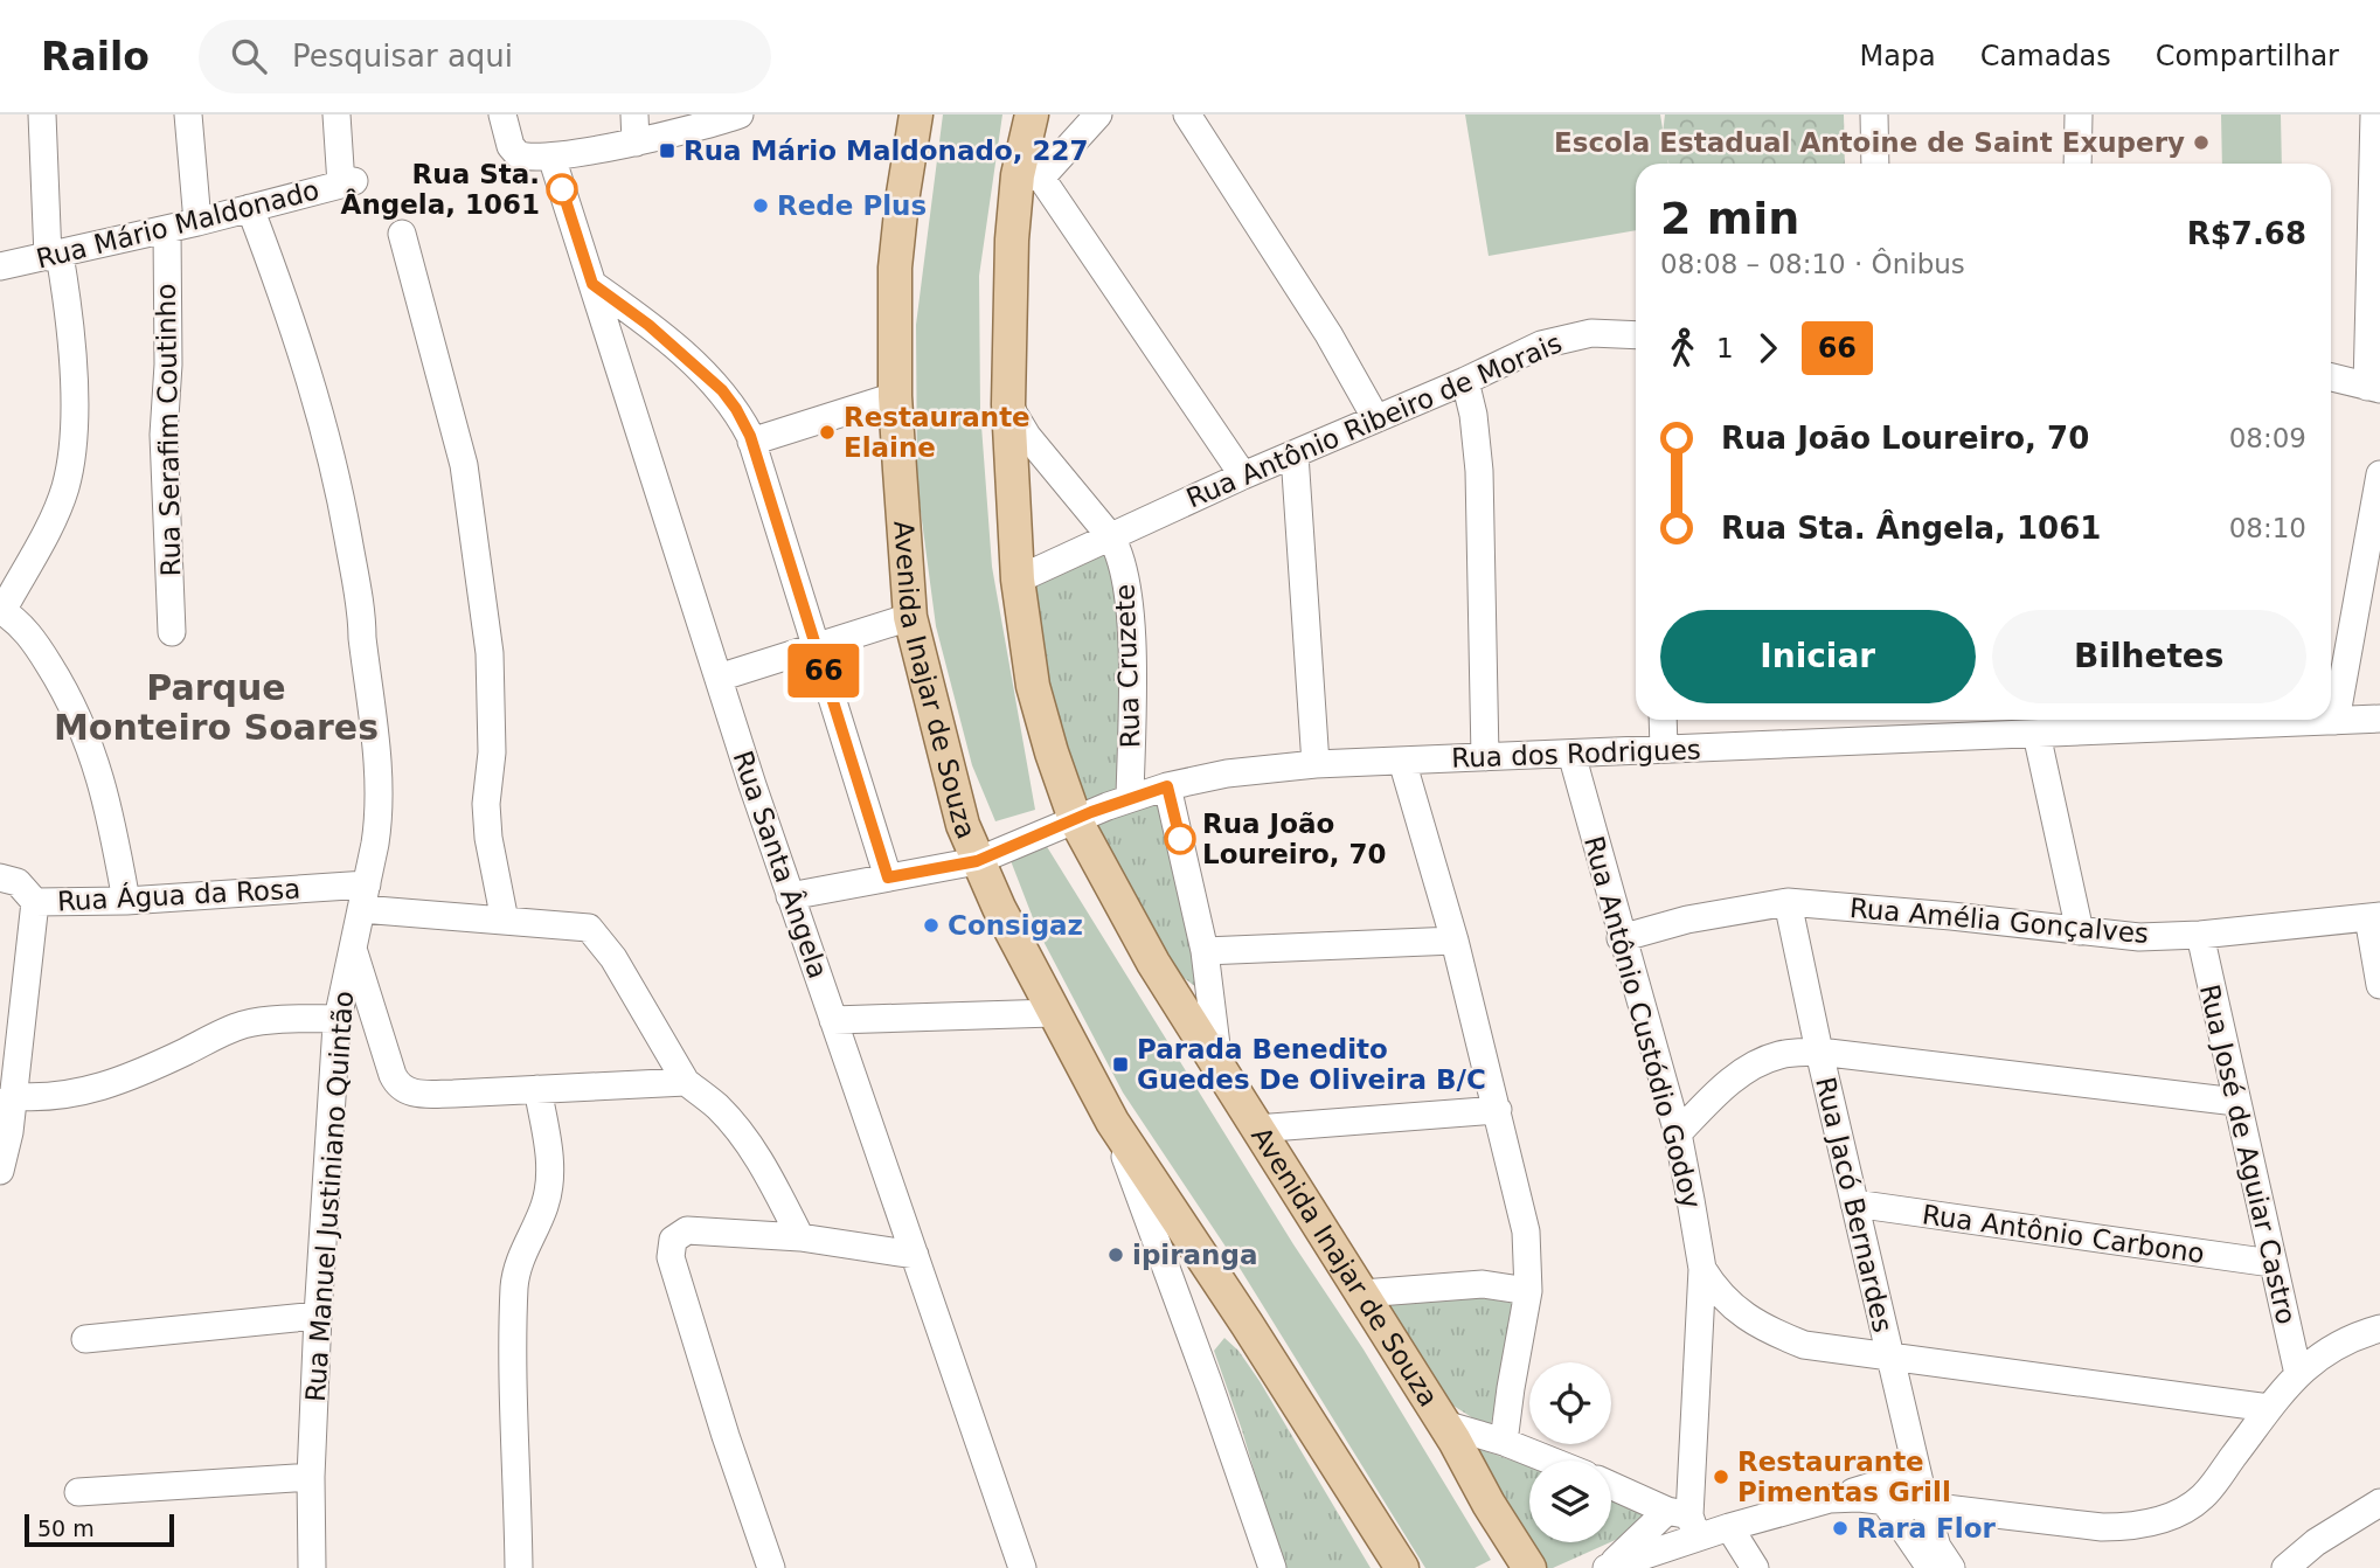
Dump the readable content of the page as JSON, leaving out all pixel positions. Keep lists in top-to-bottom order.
{
  "streets": {
    "main road": ["Avenida Inajar de Souza"],
    "street": [
      "Rua Mário Maldonado",
      "Rua Antônio Ribeiro de Morais",
      "Rua Serafim Coutinho",
      "Rua Cruzete",
      "Rua dos Rodrigues",
      "Rua Santa Ângela",
      "Rua Água da Rosa",
      "Rua Amélia Gonçalves",
      "Rua Antônio Custódio Godoy",
      "Rua José de Aguiar Castro",
      "Rua Manuel Justiniano Quintão",
      "Rua Jacó Bernardes",
      "Rua Antônio Carbono"
    ]
  },
  "crossings": [
    ["Rua Mário Maldonado", "Rua Serafim Coutinho"],
    ["Rua Mário Maldonado", "Rua Manuel Justiniano Quintão"],
    ["Rua Antônio Ribeiro de Morais", "Rua Cruzete"],
    ["Rua Antônio Ribeiro de Morais", "Avenida Inajar de Souza"],
    ["Rua Cruzete", "Rua dos Rodrigues"],
    ["Avenida Inajar de Souza", "Rua dos Rodrigues"],
    ["Rua dos Rodrigues", "Rua Santa Ângela"],
    ["Rua dos Rodrigues", "Rua Antônio Custódio Godoy"],
    ["Rua Água da Rosa", "Rua Manuel Justiniano Quintão"],
    ["Rua Amélia Gonçalves", "Rua Antônio Custódio Godoy"],
    ["Rua Amélia Gonçalves", "Rua José de Aguiar Castro"],
    ["Rua Amélia Gonçalves", "Rua Jacó Bernardes"],
    ["Rua José de Aguiar Castro", "Rua Antônio Carbono"],
    ["Rua Jacó Bernardes", "Rua Antônio Carbono"]
  ],
  "districts": ["Parque Monteiro Soares"],
  "places": {
    "other": [
      "Escola Estadual Antoine de Saint Exupery",
      "Rua Sta. Ângela, 1061",
      "Rede Plus",
      "Restaurante Elaine",
      "Rua João Loureiro, 70",
      "Consigaz",
      "ipiranga",
      "Restaurante Pimentas Grill",
      "Rara Flor"
    ],
    "transit": ["Rua Mário Maldonado, 227", "Parada Benedito Guedes De Oliveira B/C"]
  },
  "lines": ["bus line 66"],
  "scale_bar": "50 m",
  "page": {
    "header": "Railo",
    "search": "Pesquisar aqui",
    "nav": ["Mapa", "Camadas", "Compartilhar"],
    "on_map": "66",
    "heading": ["2 min", "08:08 – 08:10 · Ônibus", "R$7.68"],
    "legs": ["1", "66"],
    "list": [
      {
        "name": "Rua João Loureiro, 70",
        "value": "08:09"
      },
      {
        "name": "Rua Sta. Ângela, 1061",
        "value": "08:10"
      }
    ],
    "buttons": ["Iniciar", "Bilhetes"],
    "scale": "50 m"
  }
}
